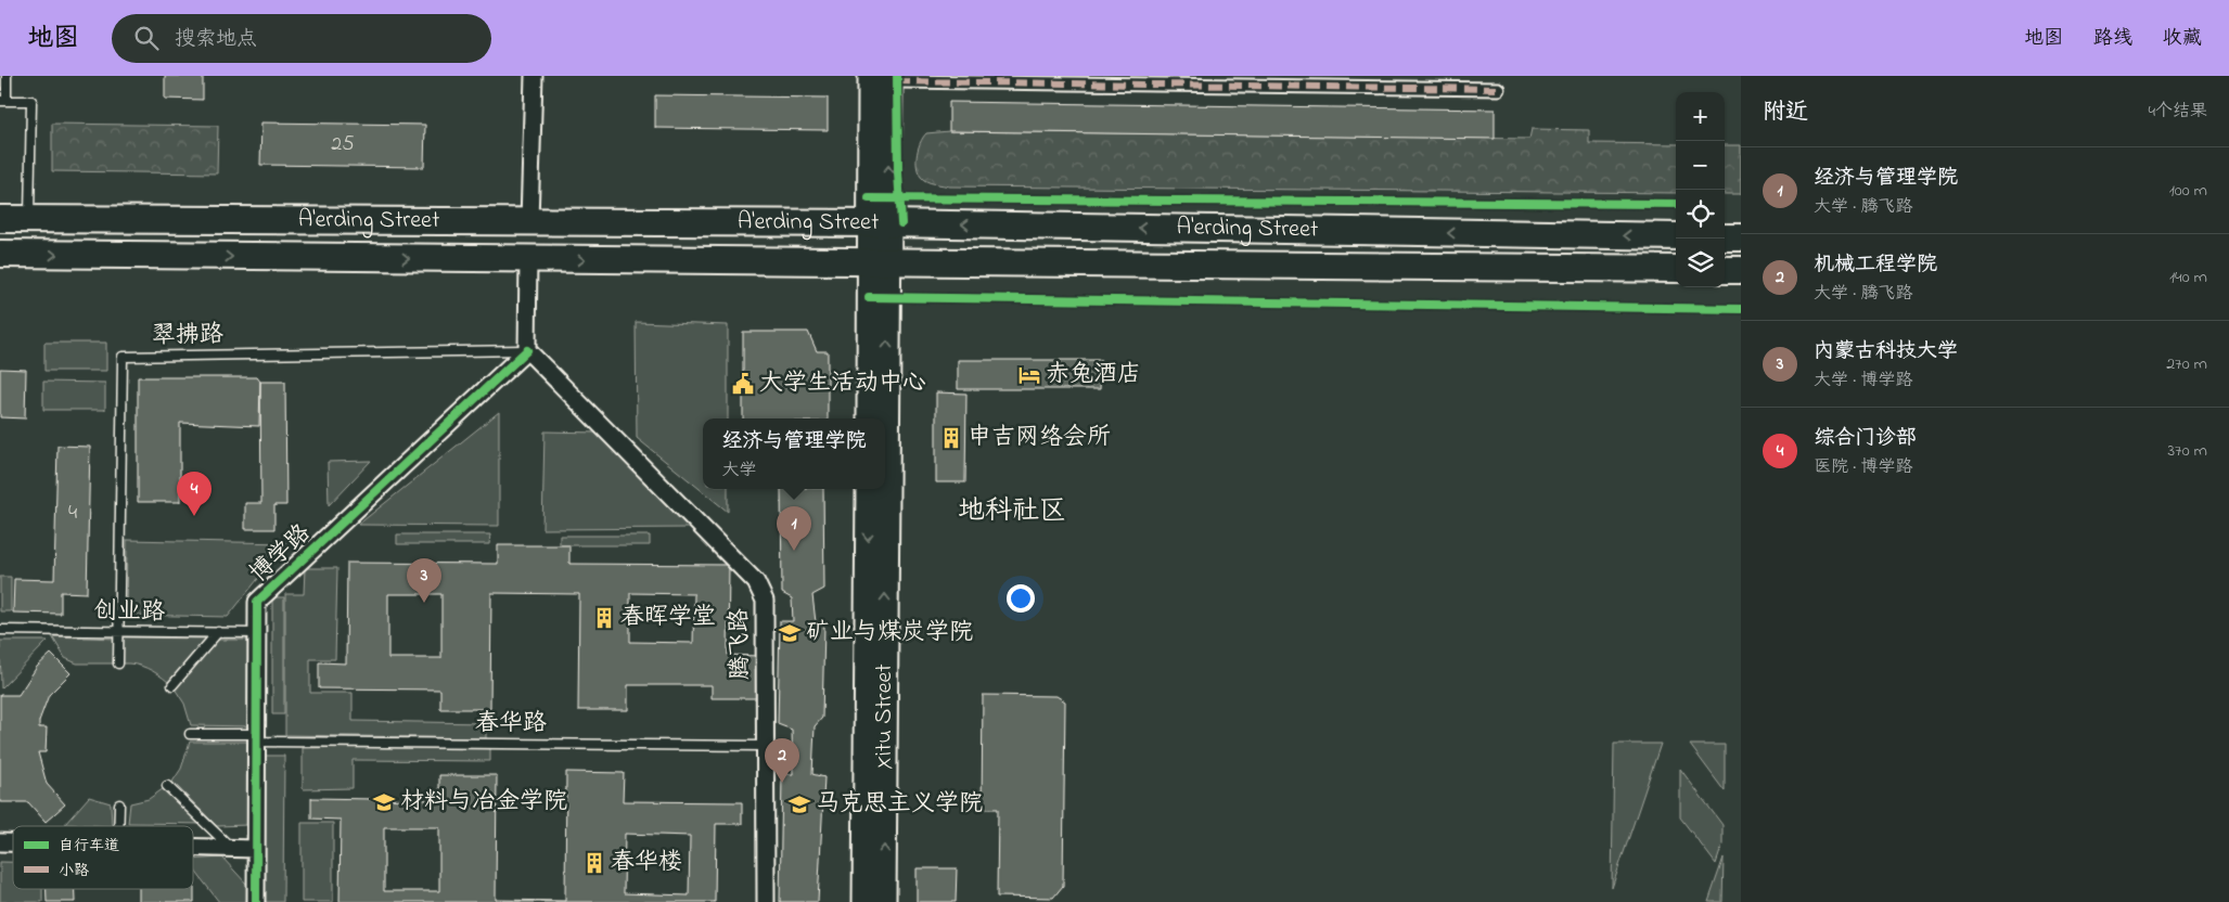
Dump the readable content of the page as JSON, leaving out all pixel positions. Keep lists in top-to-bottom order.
{
  "streets": {
    "main road": ["A'erding Street", "Xitu Street"],
    "street": ["博学路", "腾飞路"],
    "lane": ["翠拂路", "创业路", "春华路"]
  },
  "crossings": [
    ["A'erding Street", "Xitu Street"],
    ["翠拂路", "博学路"],
    ["翠拂路", "创业路"],
    ["翠拂路", "腾飞路"],
    ["博学路", "创业路"],
    ["博学路", "腾飞路"],
    ["博学路", "春华路"],
    ["腾飞路", "春华路"]
  ],
  "districts": ["地科社区"],
  "places": {
    "hotel": ["赤兔酒店"],
    "public building": ["大学生活动中心"],
    "building": ["申吉网络会所", "春晖学堂", "春华楼"],
    "school or university": ["矿业与煤炭学院", "材料与冶金学院", "马克思主义学院"]
  },
  "house_numbers": ["25", "4"],
  "legend": ["自行车道", "小路"],
  "page": {
    "header": "地图",
    "search": "搜索地点",
    "nav": ["地图", "路线", "收藏"],
    "heading": ["附近", "4个结果"],
    "map_buttons": ["+", "−"],
    "list": [
      {
        "mark": "1",
        "name": "经济与管理学院",
        "note": "大学 · 腾飞路",
        "value": "100 m"
      },
      {
        "mark": "2",
        "name": "机械工程学院",
        "note": "大学 · 腾飞路",
        "value": "140 m"
      },
      {
        "mark": "3",
        "name": "内蒙古科技大学",
        "note": "大学 · 博学路",
        "value": "270 m"
      },
      {
        "mark": "4",
        "name": "综合门诊部",
        "note": "医院 · 博学路",
        "value": "370 m"
      }
    ],
    "popup": ["经济与管理学院", "大学"],
    "pins": [
      "4",
      "1",
      "3",
      "2"
    ]
  }
}
